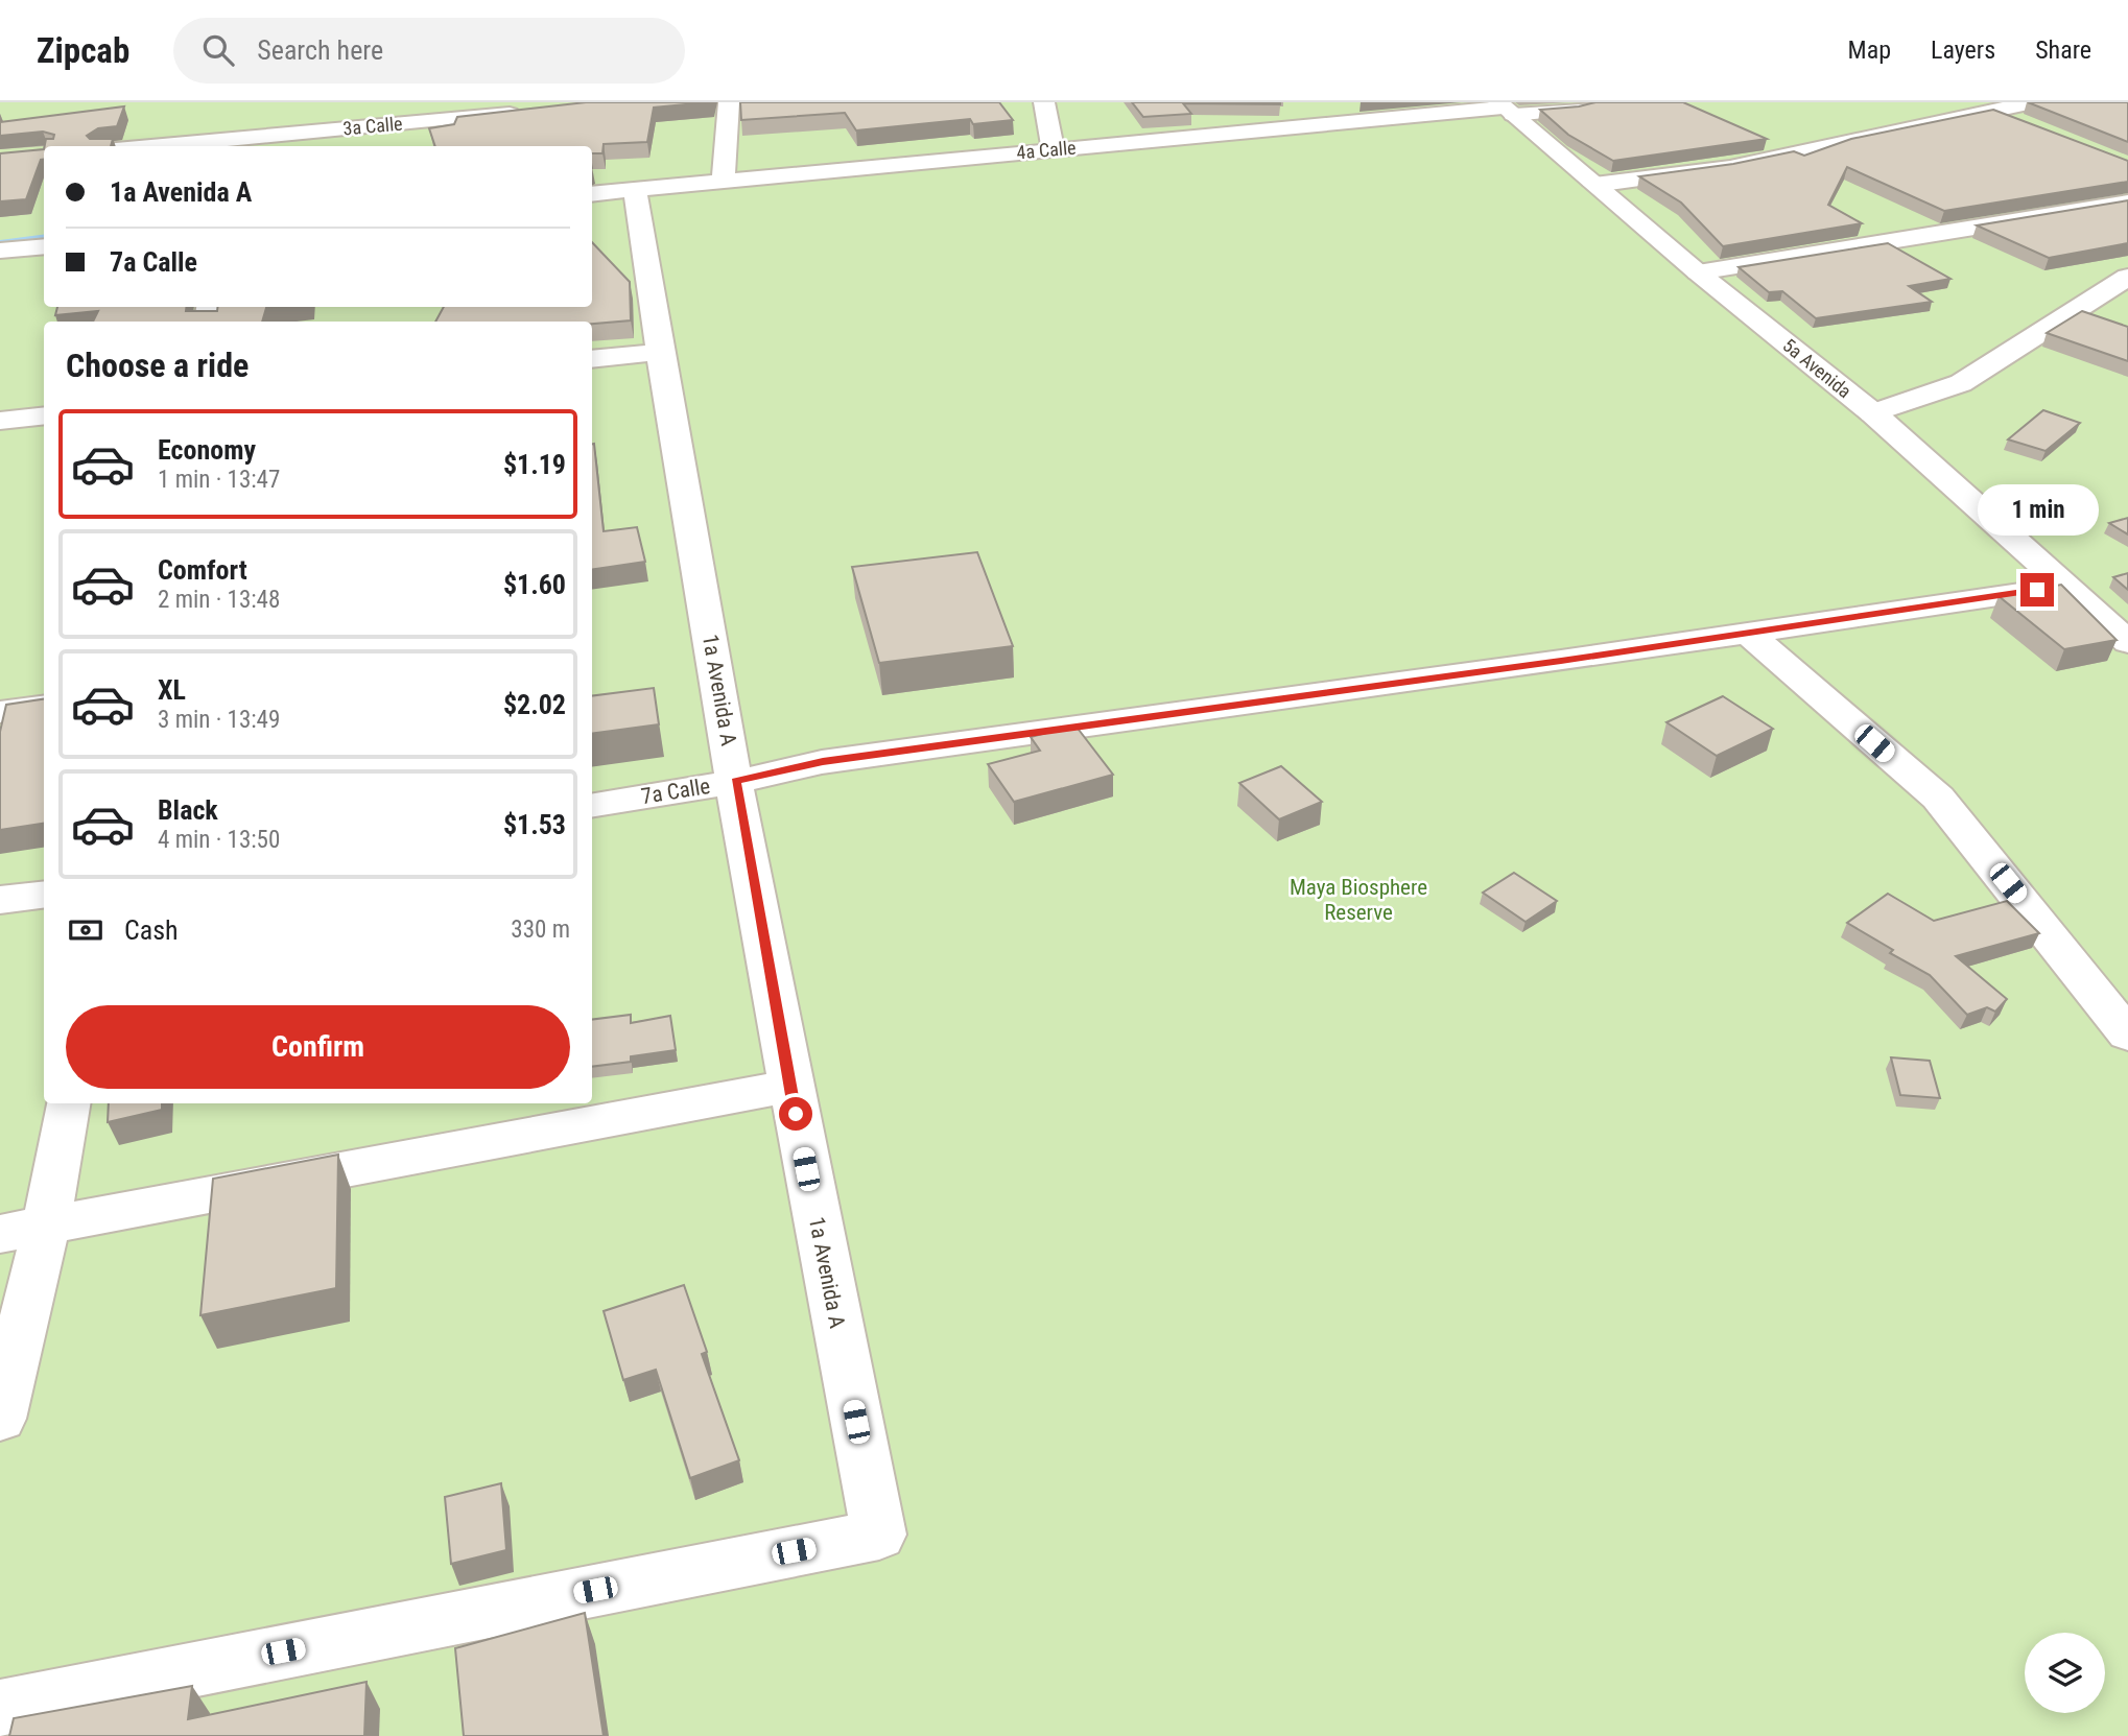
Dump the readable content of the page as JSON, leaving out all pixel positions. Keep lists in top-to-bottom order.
{
  "streets": {
    "street": [
      "3a Calle",
      "4a Calle",
      "5a Avenida",
      "1a Avenida A",
      "7a Calle"
    ]
  },
  "crossings": [
    ["4a Calle", "5a Avenida"],
    ["4a Calle", "1a Avenida A"],
    ["5a Avenida", "7a Calle"],
    ["1a Avenida A", "7a Calle"]
  ],
  "parks": ["Maya Biosphere Reserve"],
  "page": {
    "header": "Zipcab",
    "search": "Search here",
    "nav": ["Map", "Layers", "Share"],
    "banner": ["1a Avenida A", "7a Calle"],
    "heading": "Choose a ride",
    "list": [
      {
        "name": "Economy",
        "note": "1 min · 13:47",
        "value": "$1.19"
      },
      {
        "name": "Comfort",
        "note": "2 min · 13:48",
        "value": "$1.60"
      },
      {
        "name": "XL",
        "note": "3 min · 13:49",
        "value": "$2.02"
      },
      {
        "name": "Black",
        "note": "4 min · 13:50",
        "value": "$1.53"
      }
    ],
    "bubble": "1 min",
    "pay": ["Cash", "330 m"],
    "buttons": "Confirm"
  }
}
